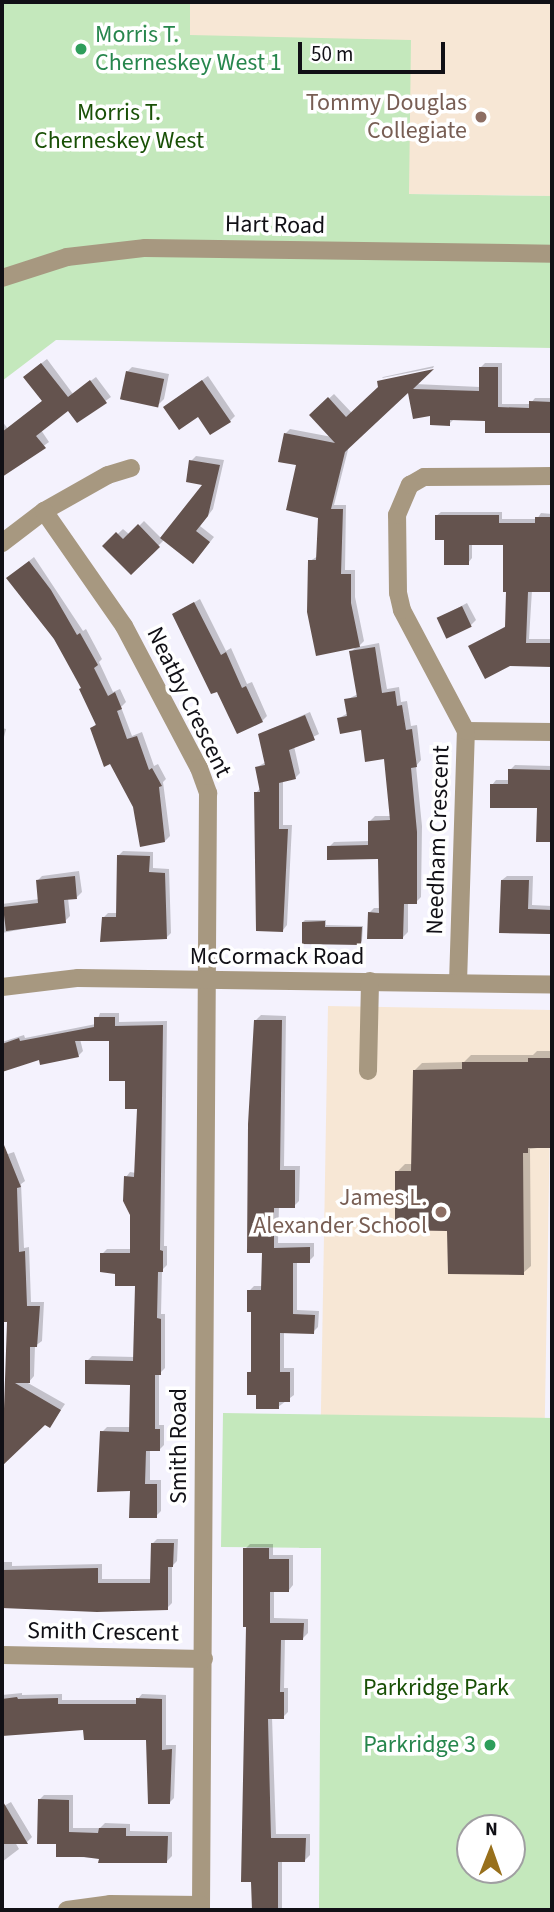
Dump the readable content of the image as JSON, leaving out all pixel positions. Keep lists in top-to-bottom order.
{
  "streets": {
    "street": [
      "Hart Road",
      "Neatby Crescent",
      "Needham Crescent",
      "McCormack Road",
      "Smith Road",
      "Smith Crescent"
    ]
  },
  "crossings": [
    ["Neatby Crescent", "McCormack Road"],
    ["Neatby Crescent", "Smith Road"],
    ["Needham Crescent", "McCormack Road"],
    ["McCormack Road", "Smith Road"],
    ["Smith Road", "Smith Crescent"]
  ],
  "parks": ["Morris T. Cherneskey West", "Parkridge Park"],
  "places": [
    "Morris T. Cherneskey West 1",
    "Tommy Douglas Collegiate",
    "James L. Alexander School",
    "Parkridge 3"
  ],
  "scale_bar": "50 m",
  "north": "top"
}
